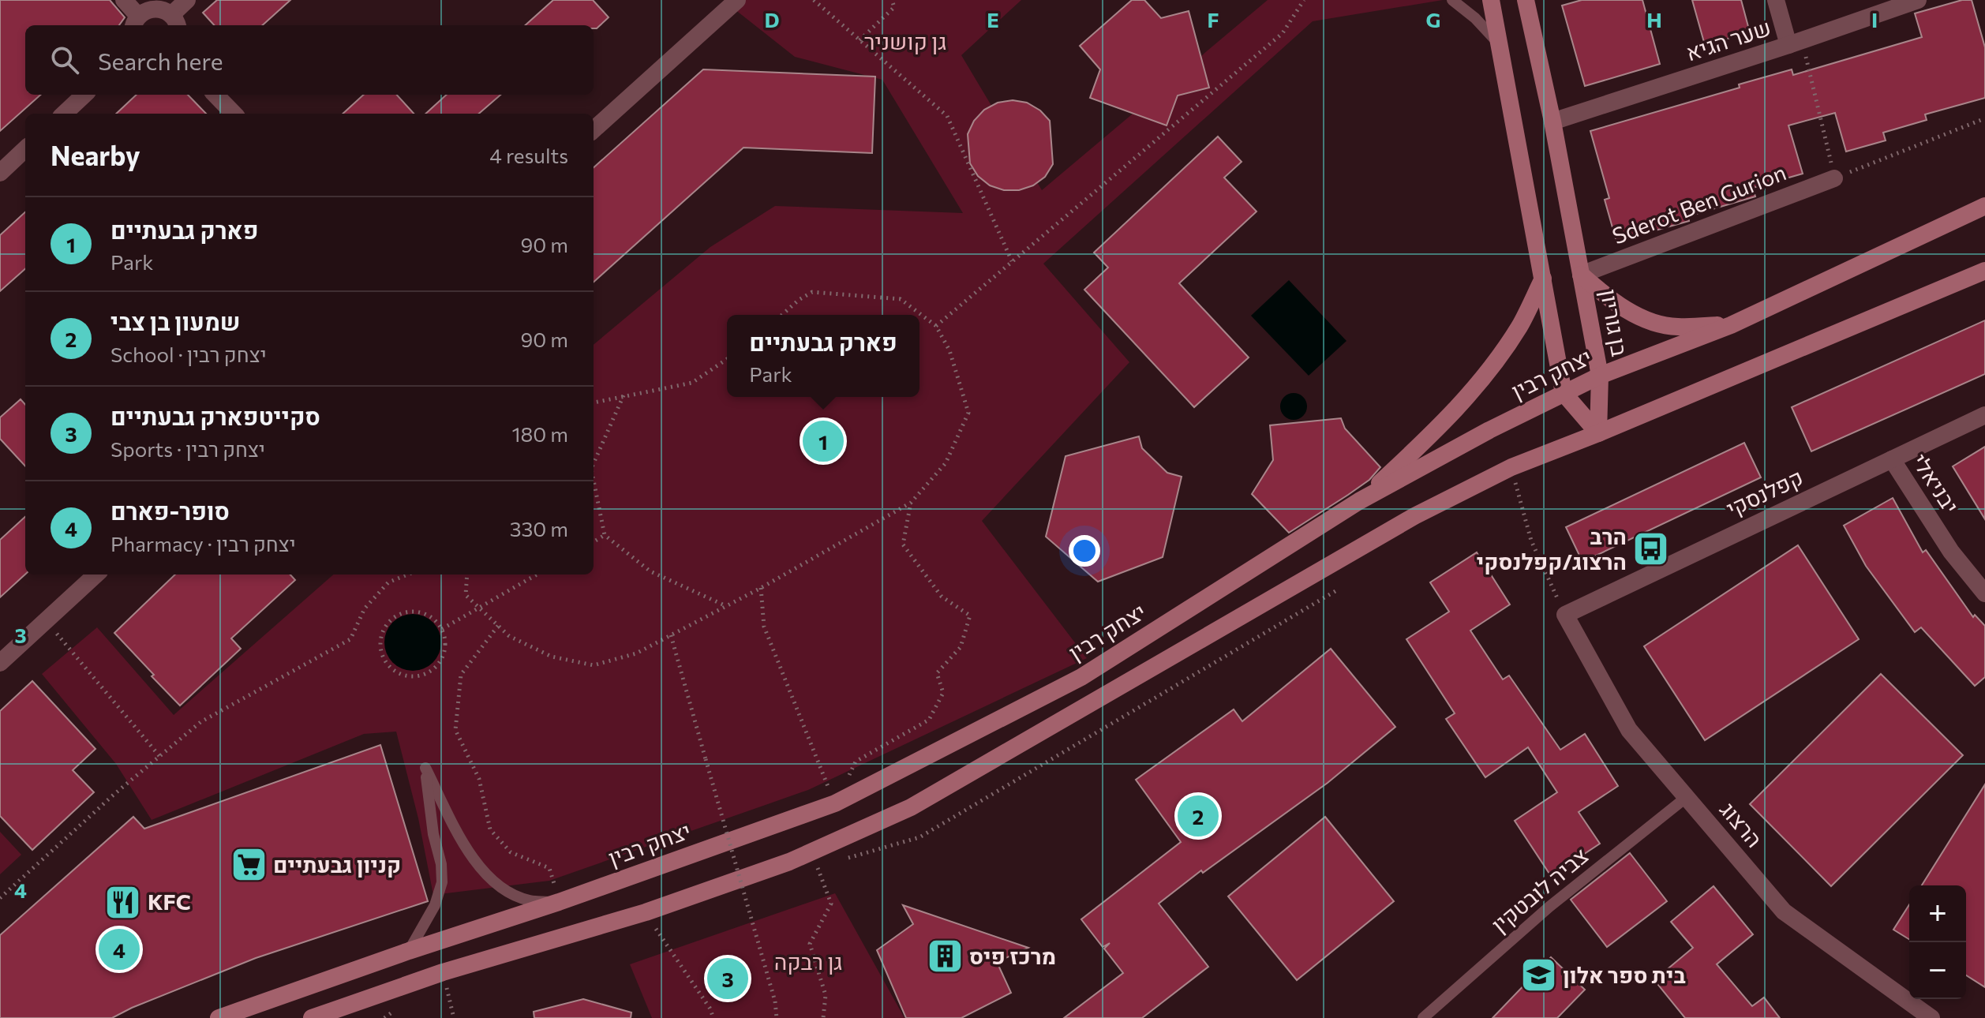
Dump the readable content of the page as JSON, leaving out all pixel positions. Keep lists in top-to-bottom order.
{
  "streets": {
    "main road": ["בן גוריון", "יצחק רבין"],
    "street": [
      "שער הגיא",
      "Sderot Ben Gurion",
      "יבניאלי",
      "קפלנסקי",
      "הרצוג"
    ],
    "lane": ["צביה לובטקין"]
  },
  "crossings": [
    ["שער הגיא", "בן גוריון"],
    ["Sderot Ben Gurion", "בן גוריון"],
    ["בן גוריון", "יצחק רבין"],
    ["יבניאלי", "קפלנסקי"],
    ["קפלנסקי", "הרצוג"],
    ["הרצוג", "צביה לובטקין"]
  ],
  "parks": ["גן קושניר", "גן רבקה"],
  "places": {
    "bus stop": ["הרב הרצוג/קפלנסקי"],
    "supermarket": ["קניון גבעתיים"],
    "restaurant": ["KFC"],
    "building": ["מרכז פיס"],
    "school or university": ["בית ספר אלון"]
  },
  "page": {
    "search": "Search here",
    "heading": ["Nearby", "4 results"],
    "list": [
      {
        "mark": "1",
        "name": "פארק גבעתיים",
        "note": "Park",
        "value": "90 m"
      },
      {
        "mark": "2",
        "name": "שמעון בן צבי",
        "note": "School · יצחק רבין",
        "value": "90 m"
      },
      {
        "mark": "3",
        "name": "סקייטפארק גבעתיים",
        "note": "Sports · יצחק רבין",
        "value": "180 m"
      },
      {
        "mark": "4",
        "name": "סופר-פארם",
        "note": "Pharmacy · יצחק רבין",
        "value": "330 m"
      }
    ],
    "popup": ["פארק גבעתיים", "Park"],
    "pins": [
      "1",
      "2",
      "4",
      "3"
    ],
    "map_buttons": ["+", "−"]
  },
  "grid": {
    "columns": [
      "D",
      "E",
      "F",
      "G",
      "H",
      "I"
    ],
    "rows": ["3", "4"]
  }
}
